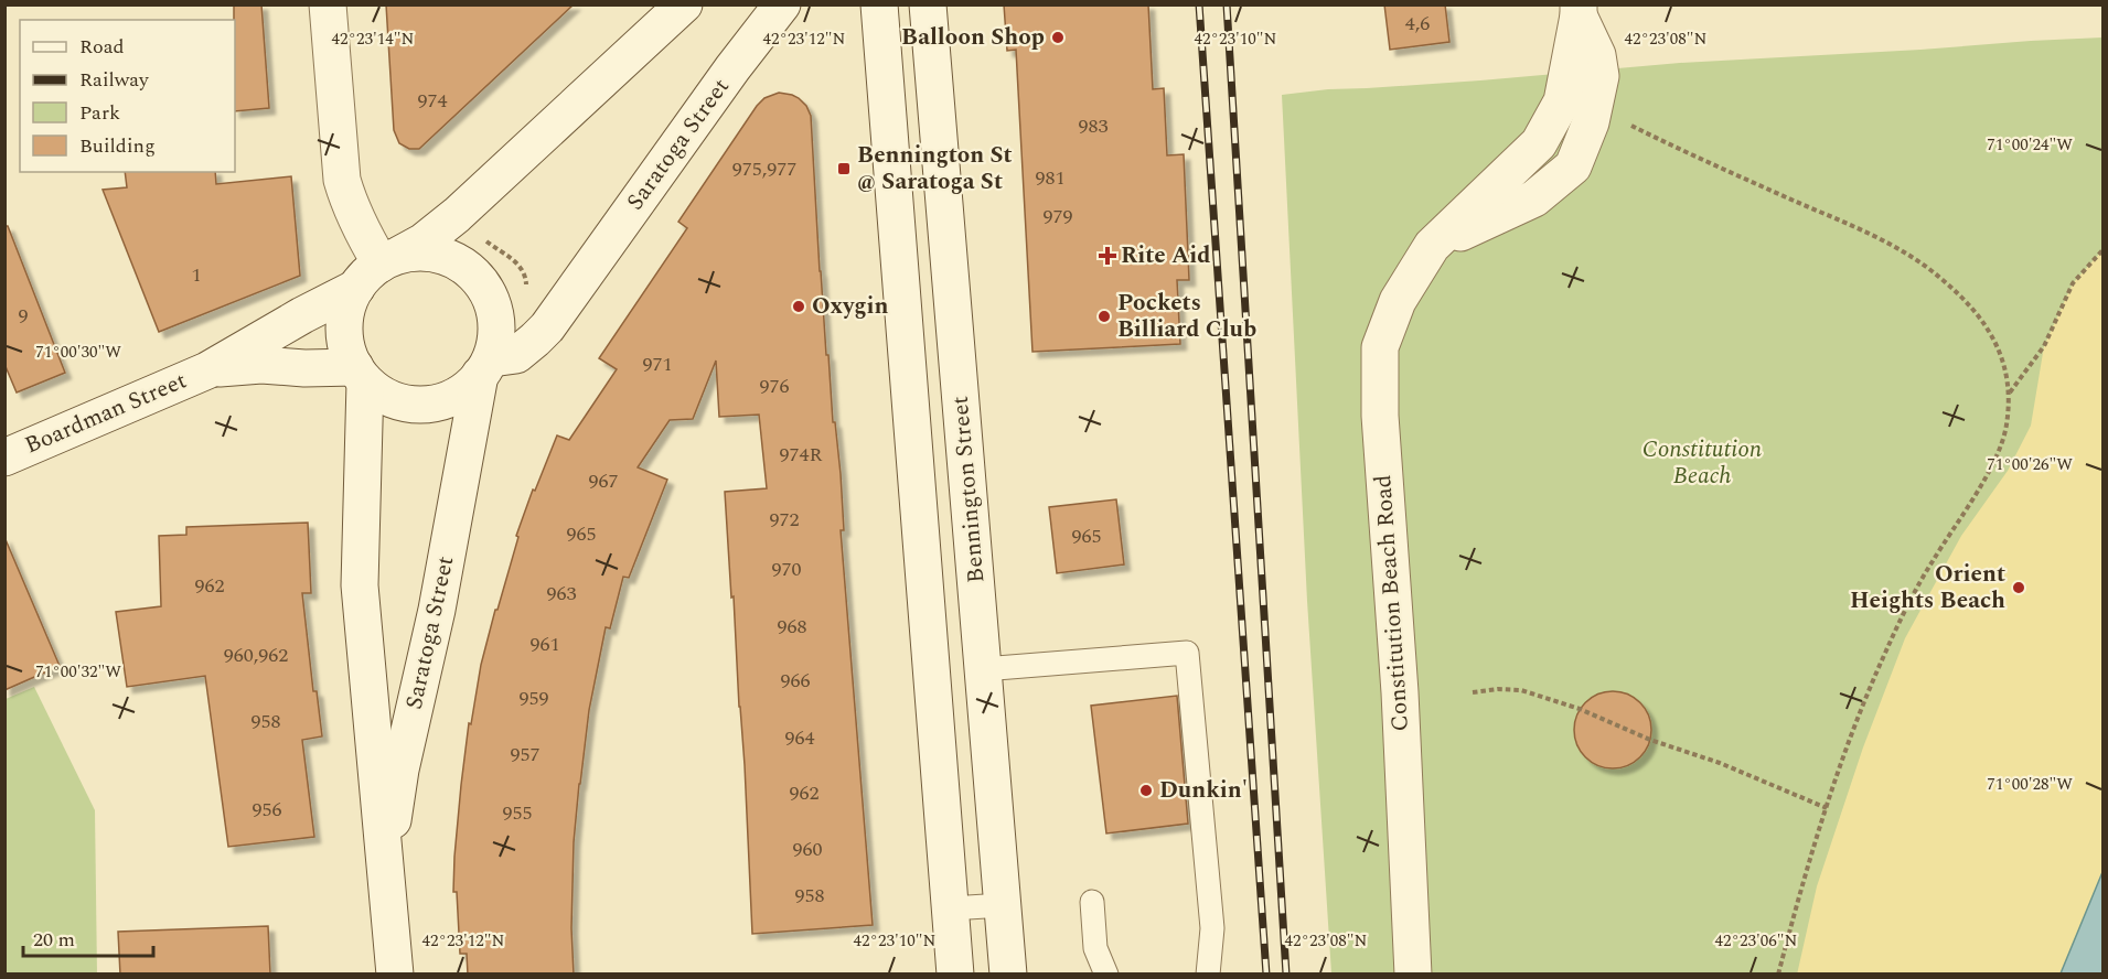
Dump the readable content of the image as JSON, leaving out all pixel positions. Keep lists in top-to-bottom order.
{
  "streets": {
    "main road": [
      "Saratoga Street",
      "Boardman Street",
      "Bennington Street",
      "Constitution Beach Road"
    ]
  },
  "crossings": [
    ["Saratoga Street", "Boardman Street"]
  ],
  "parks": ["Constitution Beach"],
  "places": {
    "other": [
      "Balloon Shop",
      "Oxygin",
      "Pockets Billiard Club",
      "Orient Heights Beach",
      "Dunkin'"
    ],
    "transit": ["Bennington St @ Saratoga St"],
    "health": ["Rite Aid"]
  },
  "house_numbers": [
    "4,6",
    "974",
    "983",
    "975,977",
    "981",
    "979",
    "1",
    "9",
    "971",
    "976",
    "974R",
    "967",
    "972",
    "965",
    "965",
    "970",
    "962",
    "963",
    "968",
    "961",
    "960,962",
    "966",
    "959",
    "958",
    "964",
    "957",
    "962",
    "956",
    "955",
    "960",
    "958"
  ],
  "legend": [
    "Road",
    "Railway",
    "Park",
    "Building"
  ],
  "scale_bar": "20 m",
  "coordinates": [
    "42°23'14\"N",
    "42°23'12\"N",
    "42°23'10\"N",
    "42°23'08\"N",
    "71°00'24\"W",
    "71°00'30\"W",
    "71°00'26\"W",
    "71°00'32\"W",
    "71°00'28\"W",
    "42°23'06\"N"
  ]
}
